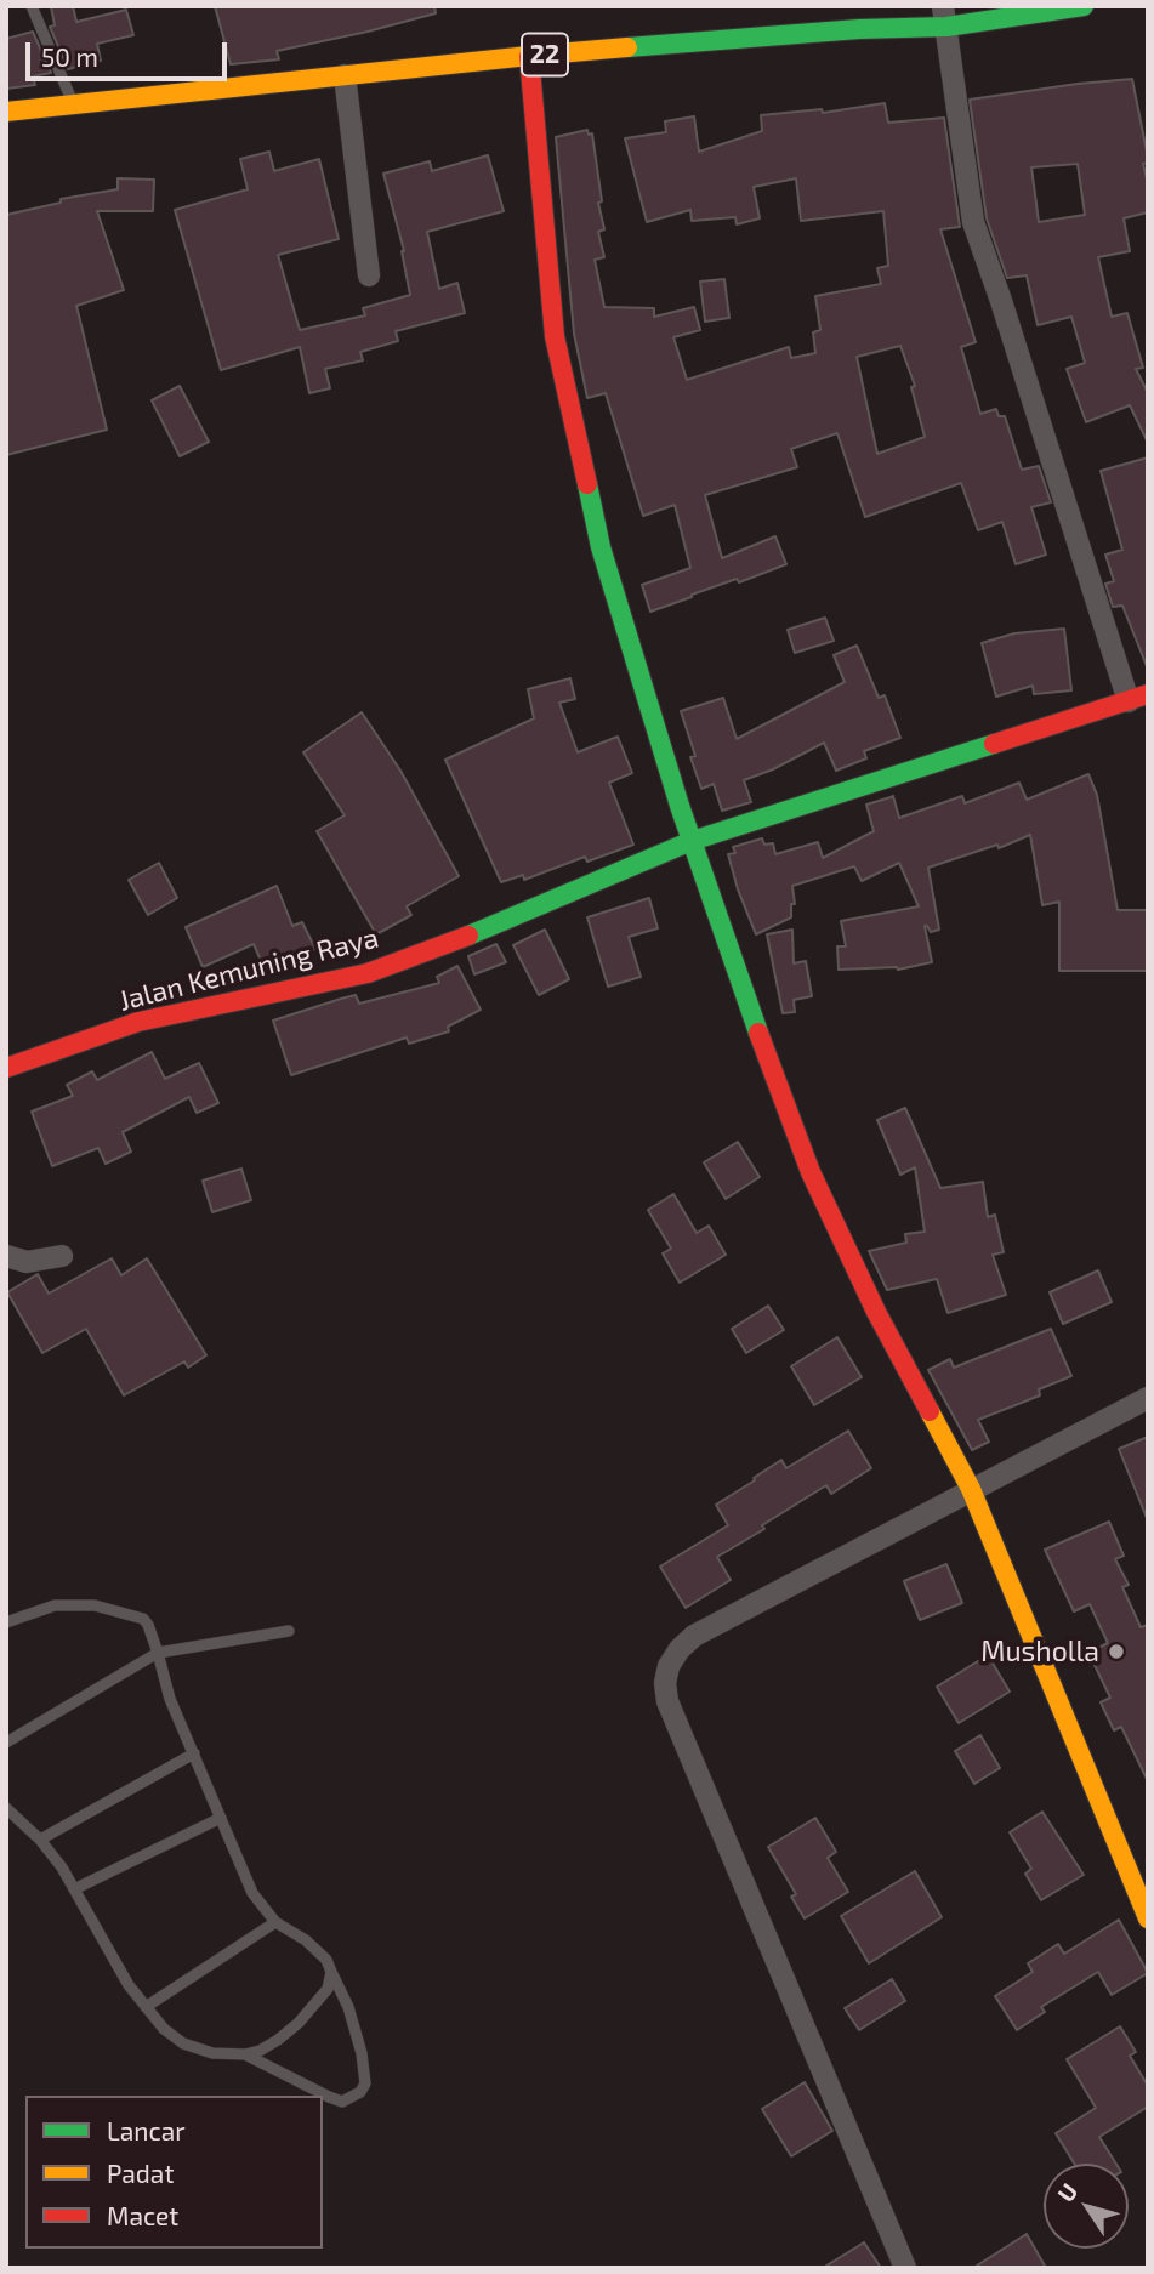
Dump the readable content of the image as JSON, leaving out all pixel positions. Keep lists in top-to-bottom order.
{
  "streets": {
    "main road": ["22", "Jalan Kemuning Raya"]
  },
  "places": ["Musholla"],
  "legend": ["Lancar", "Padat", "Macet"],
  "scale_bar": "50 m",
  "north": "top left"
}
